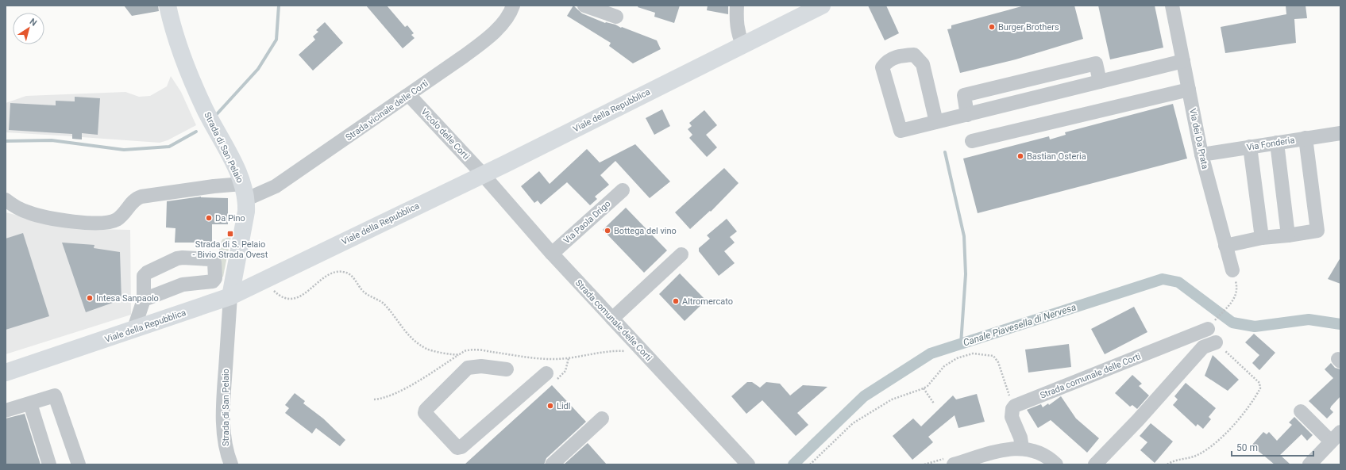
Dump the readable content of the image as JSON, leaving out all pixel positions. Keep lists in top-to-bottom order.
{
  "streets": {
    "main road": ["Viale della Repubblica", "Strada di San Pelaio"],
    "street": [
      "Strada vicinale delle Corti",
      "Vicolo delle Corti",
      "Via dei Da Prata",
      "Via Fonderia",
      "Via Paola Drigo",
      "Strada comunale delle Corti"
    ]
  },
  "crossings": [
    ["Strada vicinale delle Corti", "Vicolo delle Corti"],
    ["Strada vicinale delle Corti", "Strada di San Pelaio"],
    ["Viale della Repubblica", "Vicolo delle Corti"],
    ["Viale della Repubblica", "Strada di San Pelaio"],
    ["Viale della Repubblica", "Strada comunale delle Corti"],
    ["Vicolo delle Corti", "Strada comunale delle Corti"],
    ["Via dei Da Prata", "Via Fonderia"],
    ["Via Paola Drigo", "Strada comunale delle Corti"]
  ],
  "water": ["Canale Piavesella di Nervesa"],
  "places": {
    "other": [
      "Burger Brothers",
      "Bastian Osteria",
      "Da Pino",
      "Bottega del vino",
      "Intesa Sanpaolo",
      "Altromercato",
      "Lidl"
    ],
    "transit": ["Strada di S. Pelaio - Bivio Strada Ovest"]
  },
  "scale_bar": "50 m",
  "north": "top right"
}
